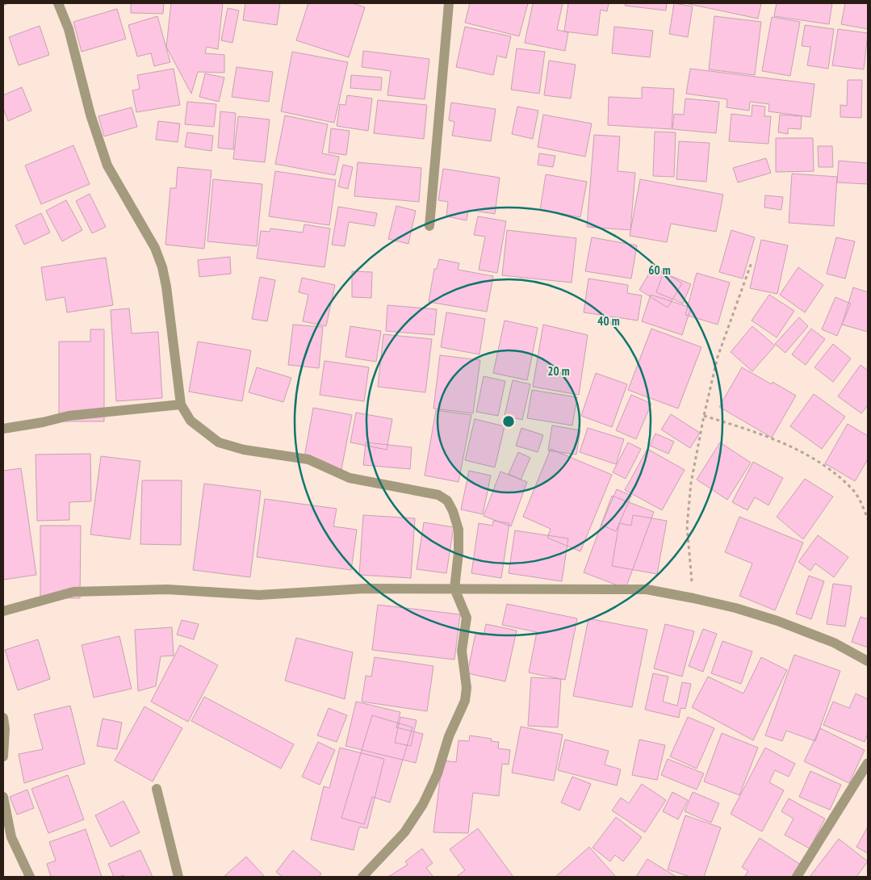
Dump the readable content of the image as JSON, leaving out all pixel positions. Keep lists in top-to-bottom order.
{
  "rings": ["60 m", "40 m", "20 m"]
}
